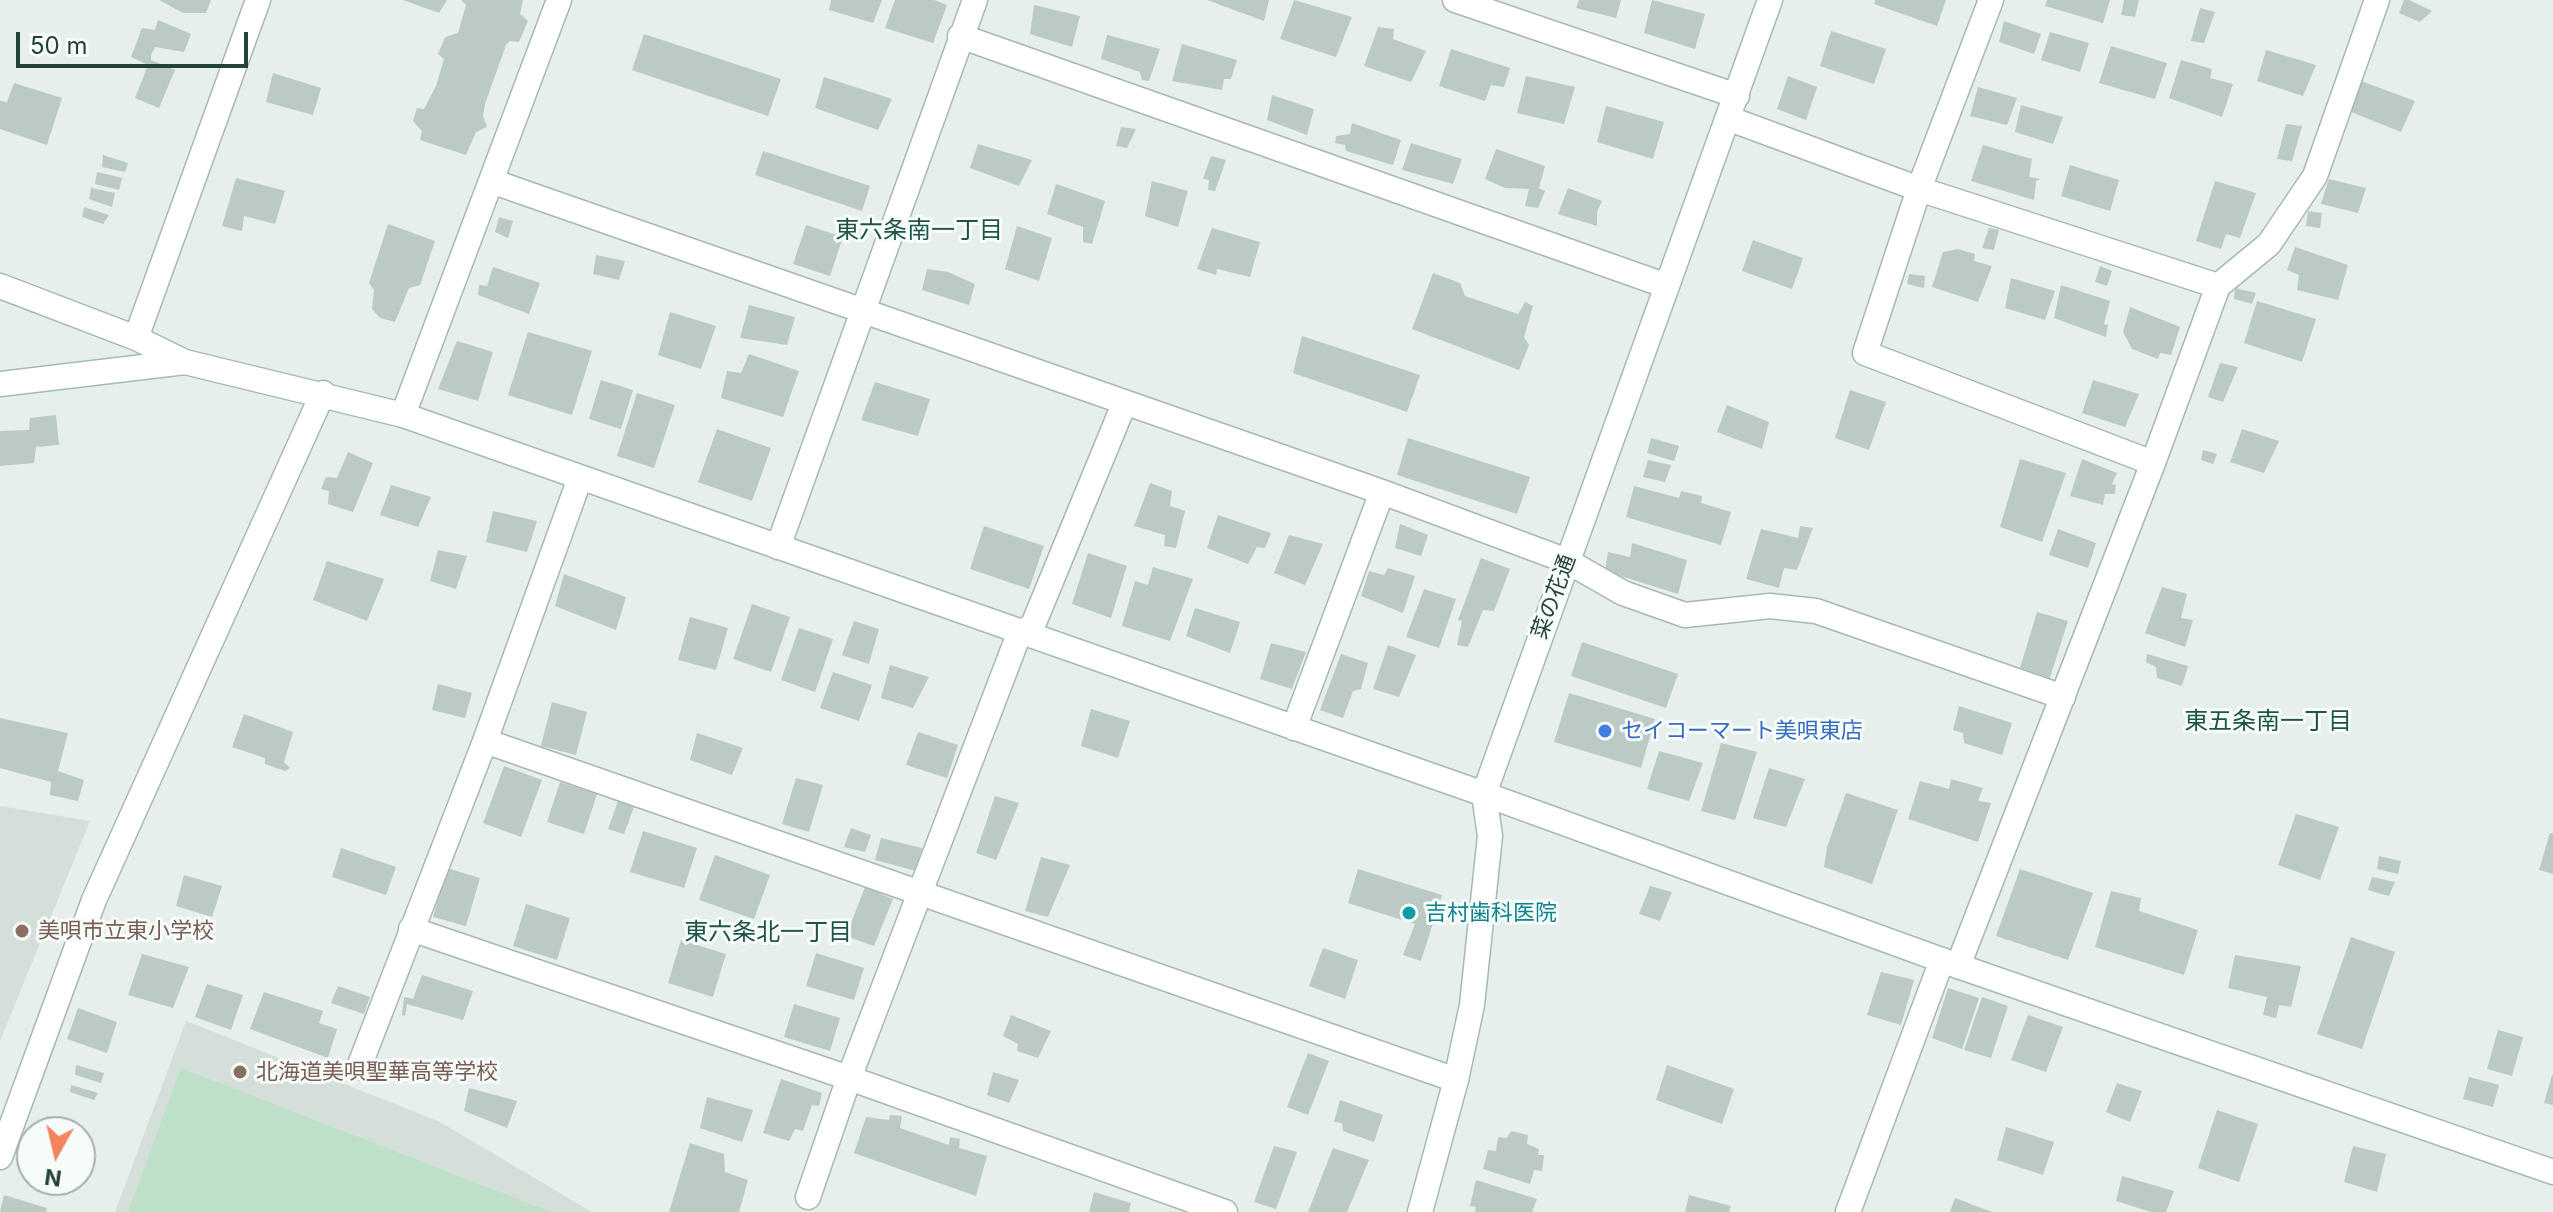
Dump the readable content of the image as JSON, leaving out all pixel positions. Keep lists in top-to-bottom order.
{
  "streets": {
    "street": ["菜の花通"]
  },
  "districts": ["東六条南一丁目", "東五条南一丁目", "東六条北一丁目"],
  "places": [
    "セイコーマート美唄東店",
    "吉村歯科医院",
    "美唄市立東小学校",
    "北海道美唄聖華高等学校"
  ],
  "scale_bar": "50 m",
  "north": "bottom"
}
